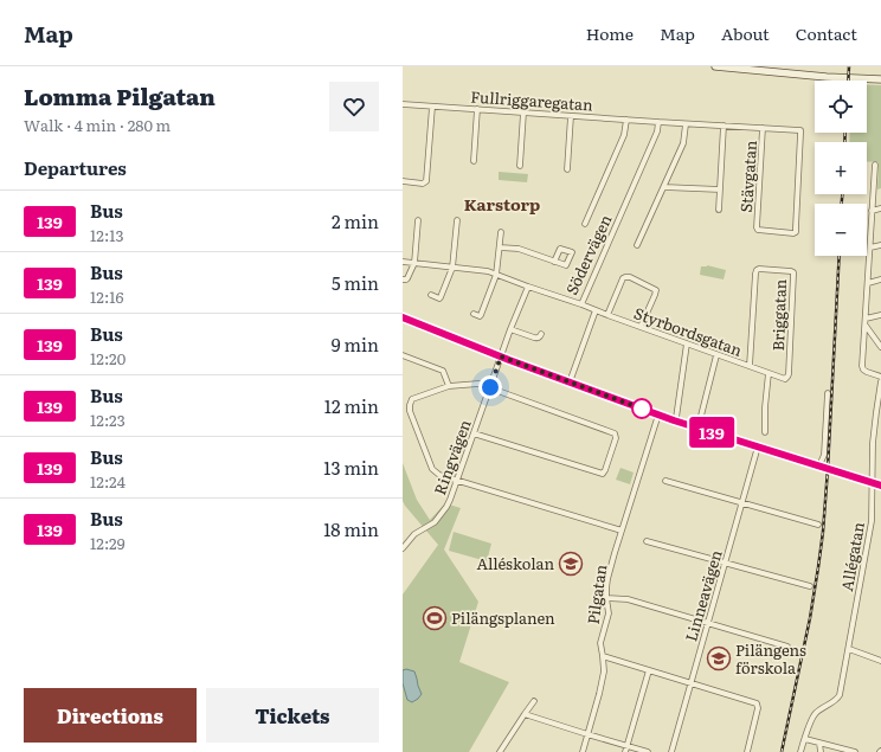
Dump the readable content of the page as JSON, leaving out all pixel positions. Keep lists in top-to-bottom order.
{
  "streets": {
    "street": [
      "Fullriggaregatan",
      "Stävgatan",
      "Södervägen",
      "Briggatan",
      "Styrbordsgatan",
      "Ringvägen",
      "Allégatan",
      "Pilgatan",
      "Linneavägen"
    ]
  },
  "crossings": [
    ["Fullriggaregatan", "Stävgatan"],
    ["Fullriggaregatan", "Södervägen"],
    ["Södervägen", "Styrbordsgatan"],
    ["Briggatan", "Styrbordsgatan"]
  ],
  "districts": ["Karstorp"],
  "places": {
    "school or university": ["Alléskolan", "Pilängens förskola"],
    "sports": ["Pilängsplanen"]
  },
  "lines": ["bus line 139"],
  "page": {
    "header": "Map",
    "nav": [
      "Home",
      "Map",
      "About",
      "Contact"
    ],
    "heading": [
      ["Lomma Pilgatan", "Walk · 4 min · 280 m"],
      "Departures"
    ],
    "on_map": "139",
    "map_buttons": ["+", "−"],
    "list": [
      {
        "mark": "139",
        "name": "Bus",
        "note": "12:13",
        "value": "2 min"
      },
      {
        "mark": "139",
        "name": "Bus",
        "note": "12:16",
        "value": "5 min"
      },
      {
        "mark": "139",
        "name": "Bus",
        "note": "12:20",
        "value": "9 min"
      },
      {
        "mark": "139",
        "name": "Bus",
        "note": "12:23",
        "value": "12 min"
      },
      {
        "mark": "139",
        "name": "Bus",
        "note": "12:24",
        "value": "13 min"
      },
      {
        "mark": "139",
        "name": "Bus",
        "note": "12:29",
        "value": "18 min"
      }
    ],
    "buttons": ["Directions", "Tickets"]
  }
}
